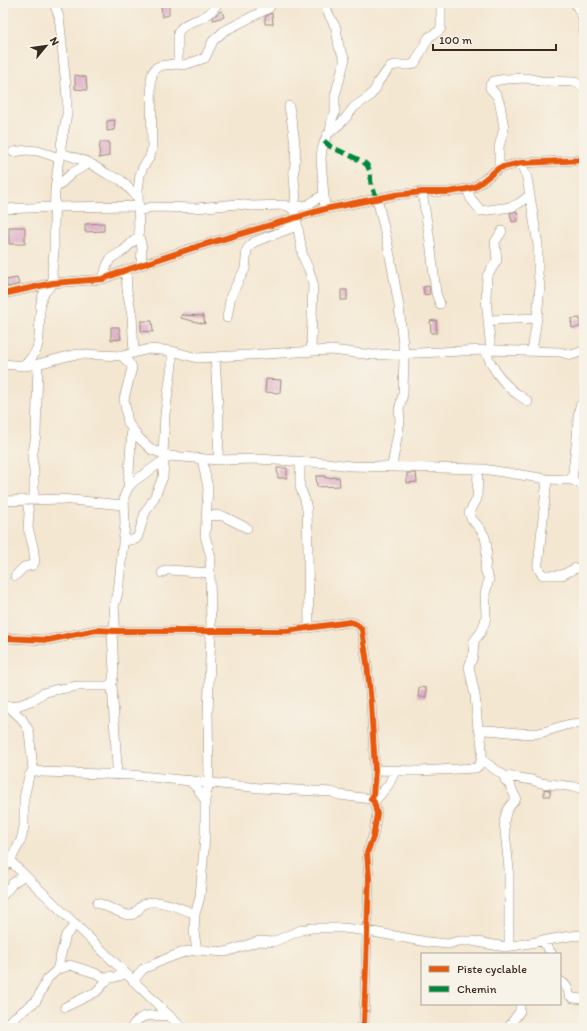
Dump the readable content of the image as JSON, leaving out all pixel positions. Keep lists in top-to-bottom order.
{
  "legend": ["Piste cyclable", "Chemin"],
  "scale_bar": "100 m",
  "north": "top right"
}
